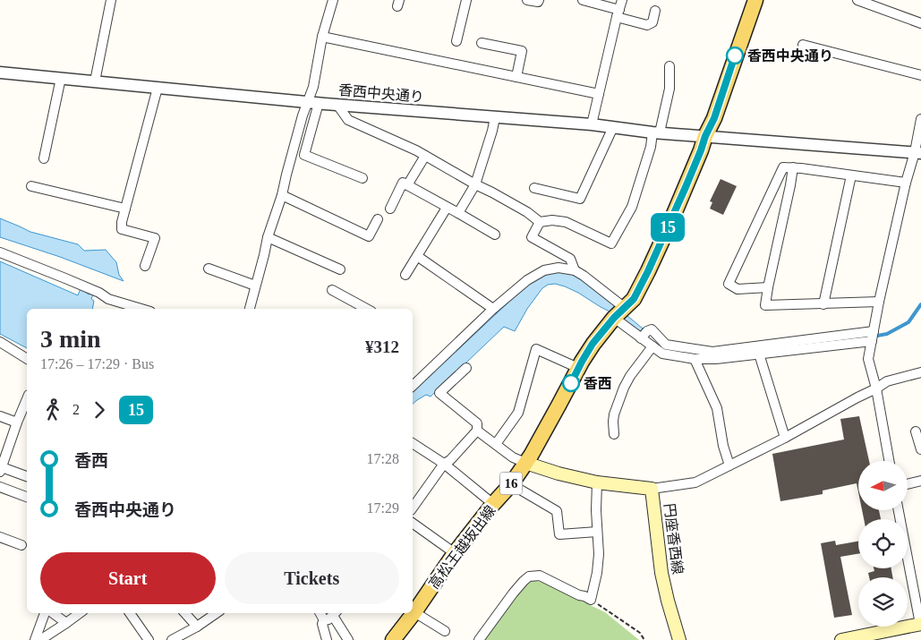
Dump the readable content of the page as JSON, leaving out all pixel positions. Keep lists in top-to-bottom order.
{
  "streets": {
    "main road": ["16", "円座香西線", "高松王越坂出線"],
    "street": ["香西中央通り"]
  },
  "crossings": [
    ["香西中央通り", "高松王越坂出線"],
    ["円座香西線", "高松王越坂出線"]
  ],
  "places": ["香西中央通り", "香西"],
  "lines": ["bus line 15"],
  "north": "left",
  "page": {
    "on_map": "15",
    "heading": ["3 min", "17:26 – 17:29 · Bus", "¥312"],
    "legs": ["2", "15"],
    "list": [
      {
        "name": "香西",
        "value": "17:28"
      },
      {
        "name": "香西中央通り",
        "value": "17:29"
      }
    ],
    "buttons": ["Start", "Tickets"]
  }
}
